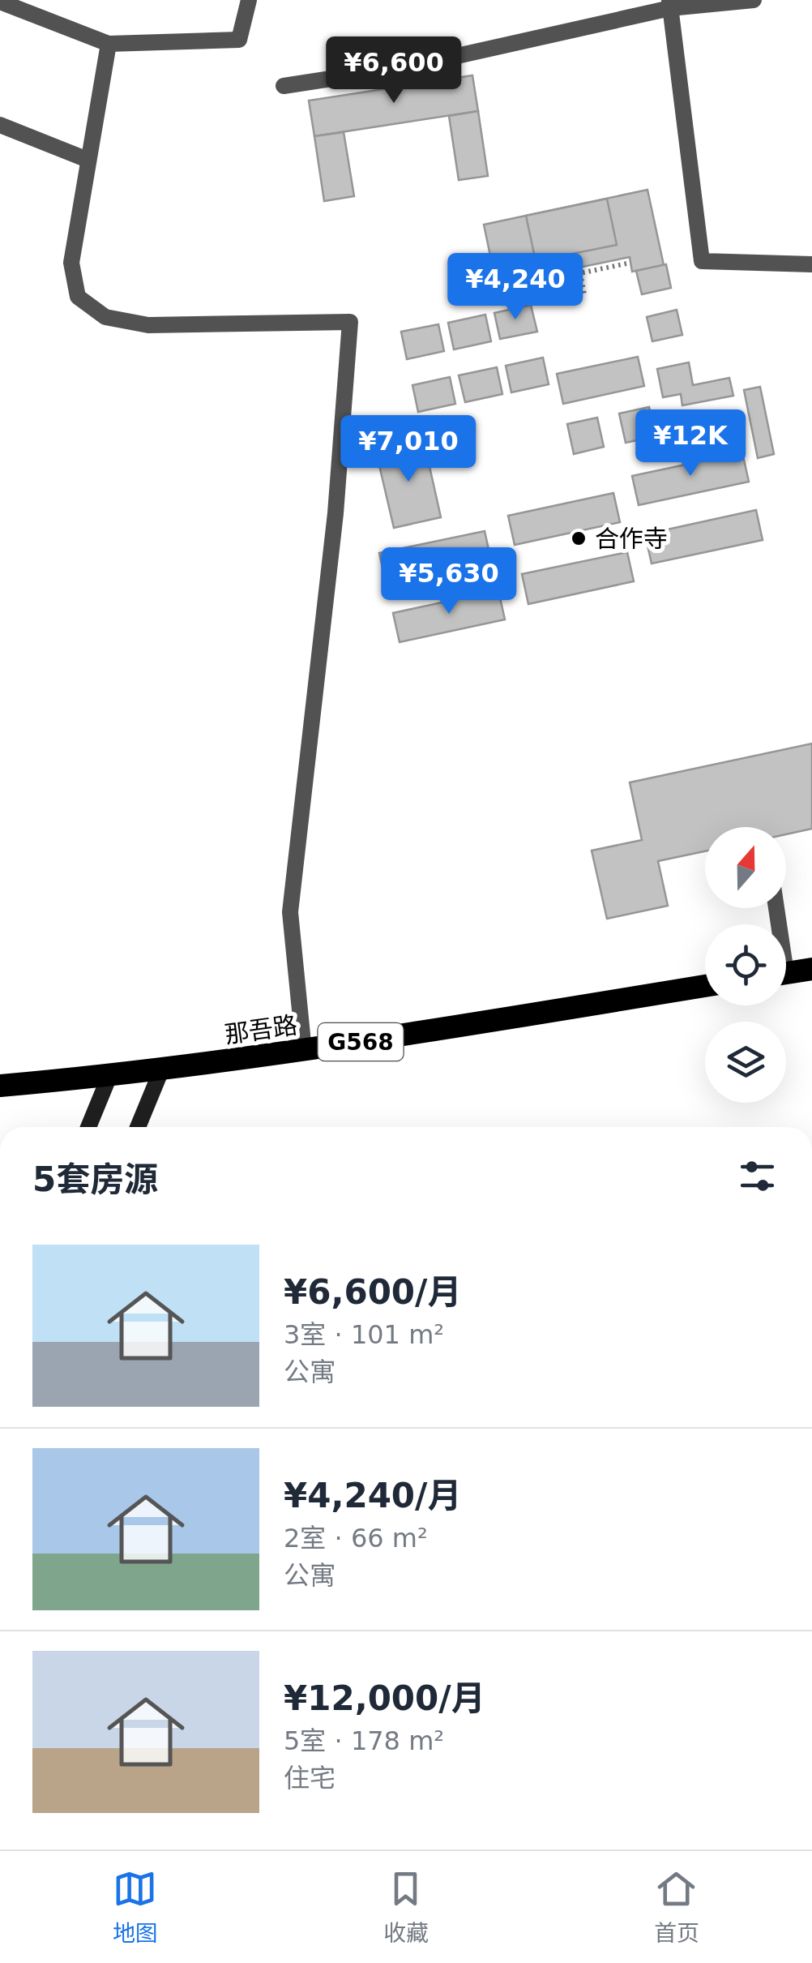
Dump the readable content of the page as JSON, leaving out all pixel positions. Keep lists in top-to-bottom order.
{
  "streets": {
    "highway": ["那吾路", "G568"]
  },
  "places": ["合作寺"],
  "north": "top",
  "page": {
    "price": [
      "¥6,600",
      "¥4,240",
      "¥12K",
      "¥7,010",
      "¥5,630"
    ],
    "heading": "5套房源",
    "list": [
      {
        "name": "¥6,600/月",
        "note": "3室 · 101 m² · 公寓"
      },
      {
        "name": "¥4,240/月",
        "note": "2室 · 66 m² · 公寓"
      },
      {
        "name": "¥12,000/月",
        "note": "5室 · 178 m² · 住宅"
      }
    ],
    "tabs": ["地图", "收藏", "首页"]
  }
}
